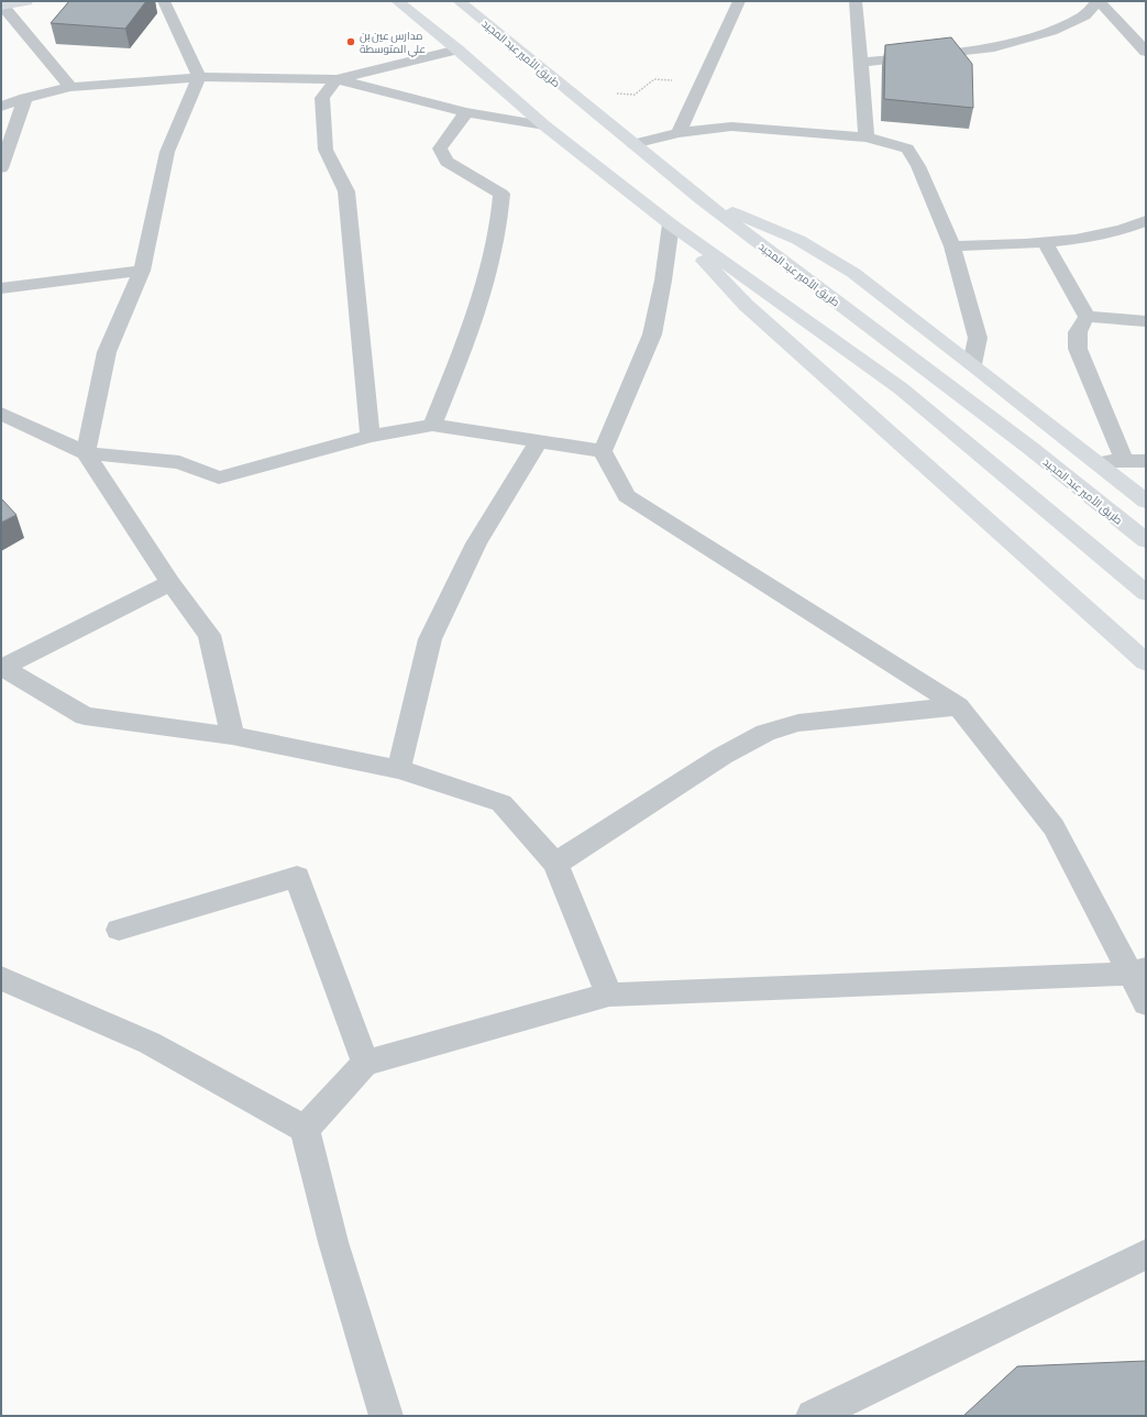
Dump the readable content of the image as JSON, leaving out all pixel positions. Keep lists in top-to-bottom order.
{
  "streets": {
    "main road": ["طريق الأمير عبد المجيد"]
  },
  "places": ["مدارس عين بن علي المتوسطة"]
}
